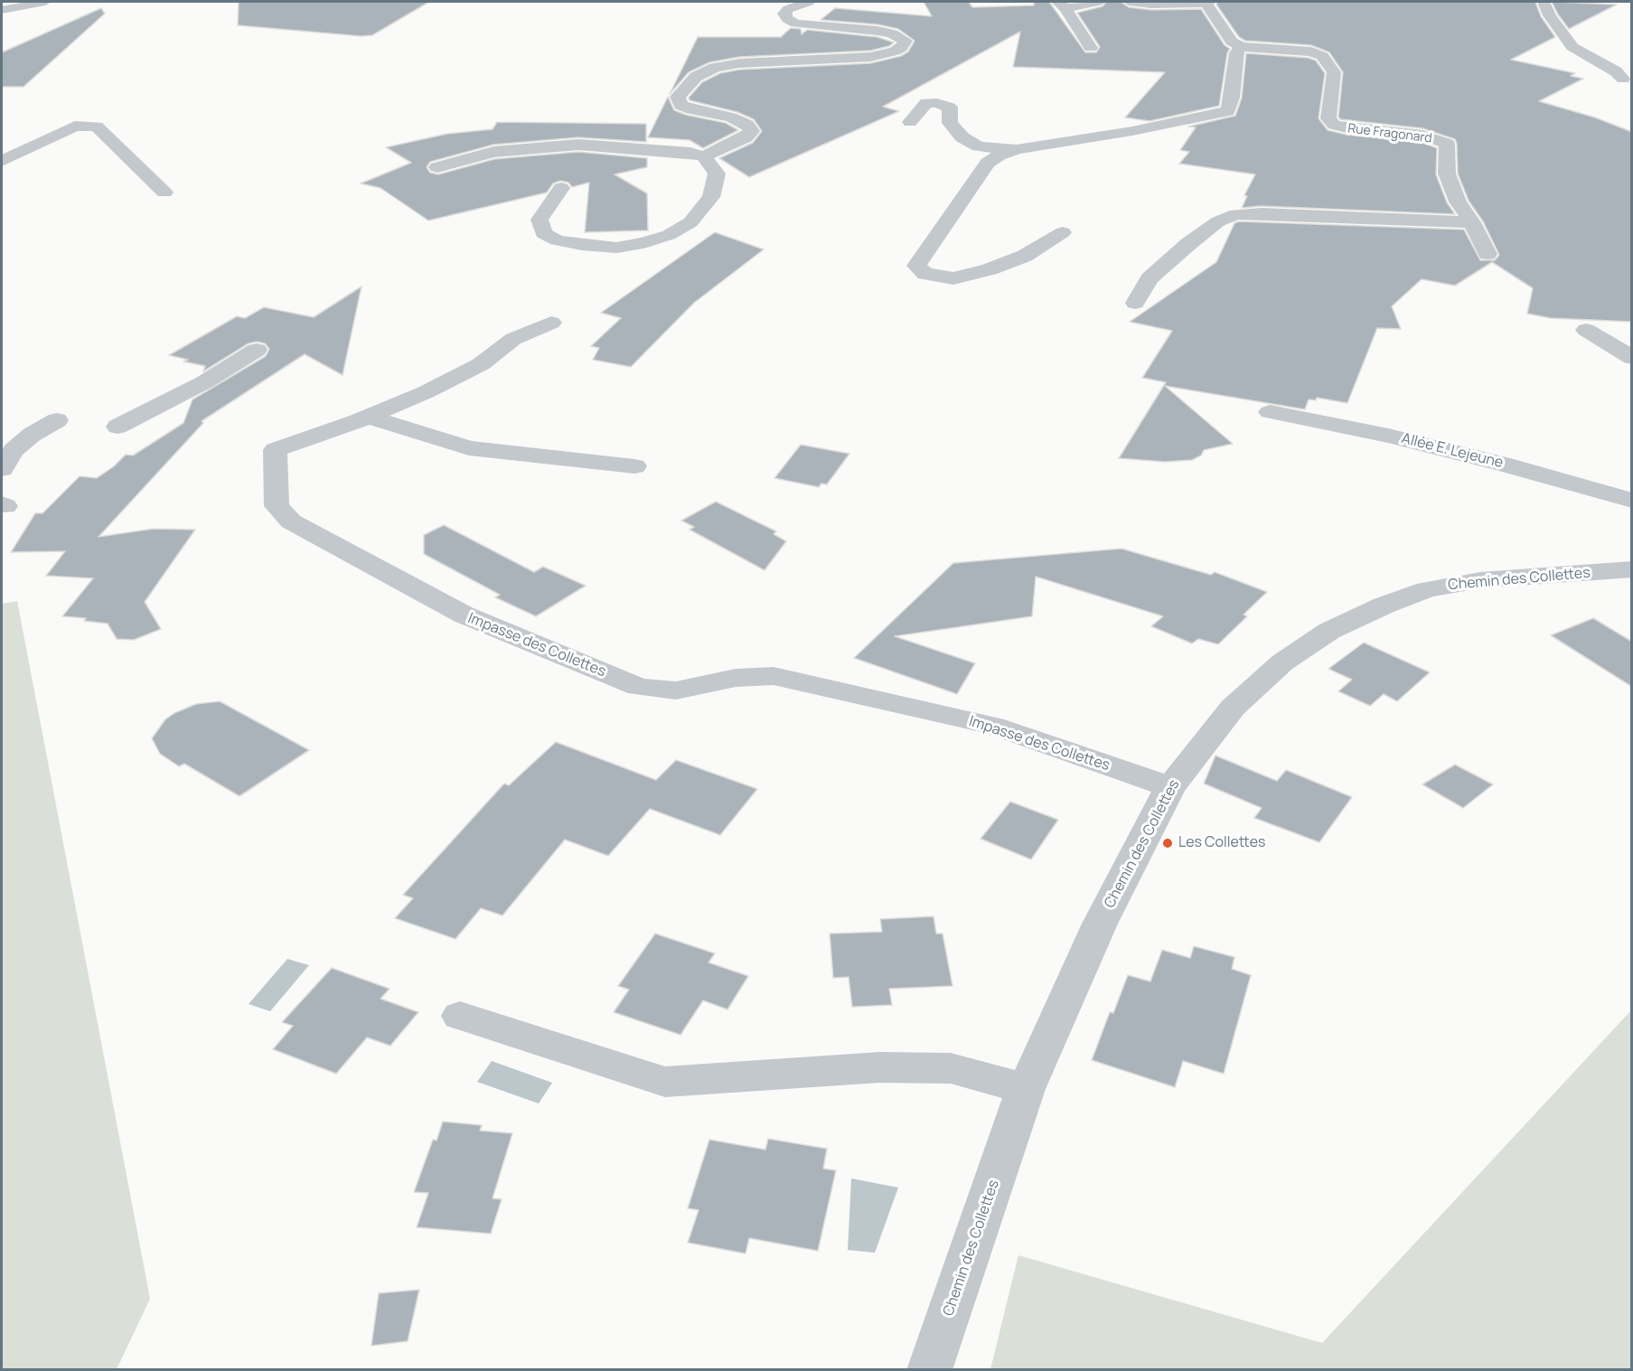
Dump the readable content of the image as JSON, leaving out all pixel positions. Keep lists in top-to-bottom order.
{
  "streets": {
    "street": [
      "Rue Fragonard",
      "Allée E. Lejeune",
      "Chemin des Collettes",
      "Impasse des Collettes"
    ]
  },
  "crossings": [
    ["Chemin des Collettes", "Impasse des Collettes"]
  ],
  "places": ["Les Collettes"]
}
